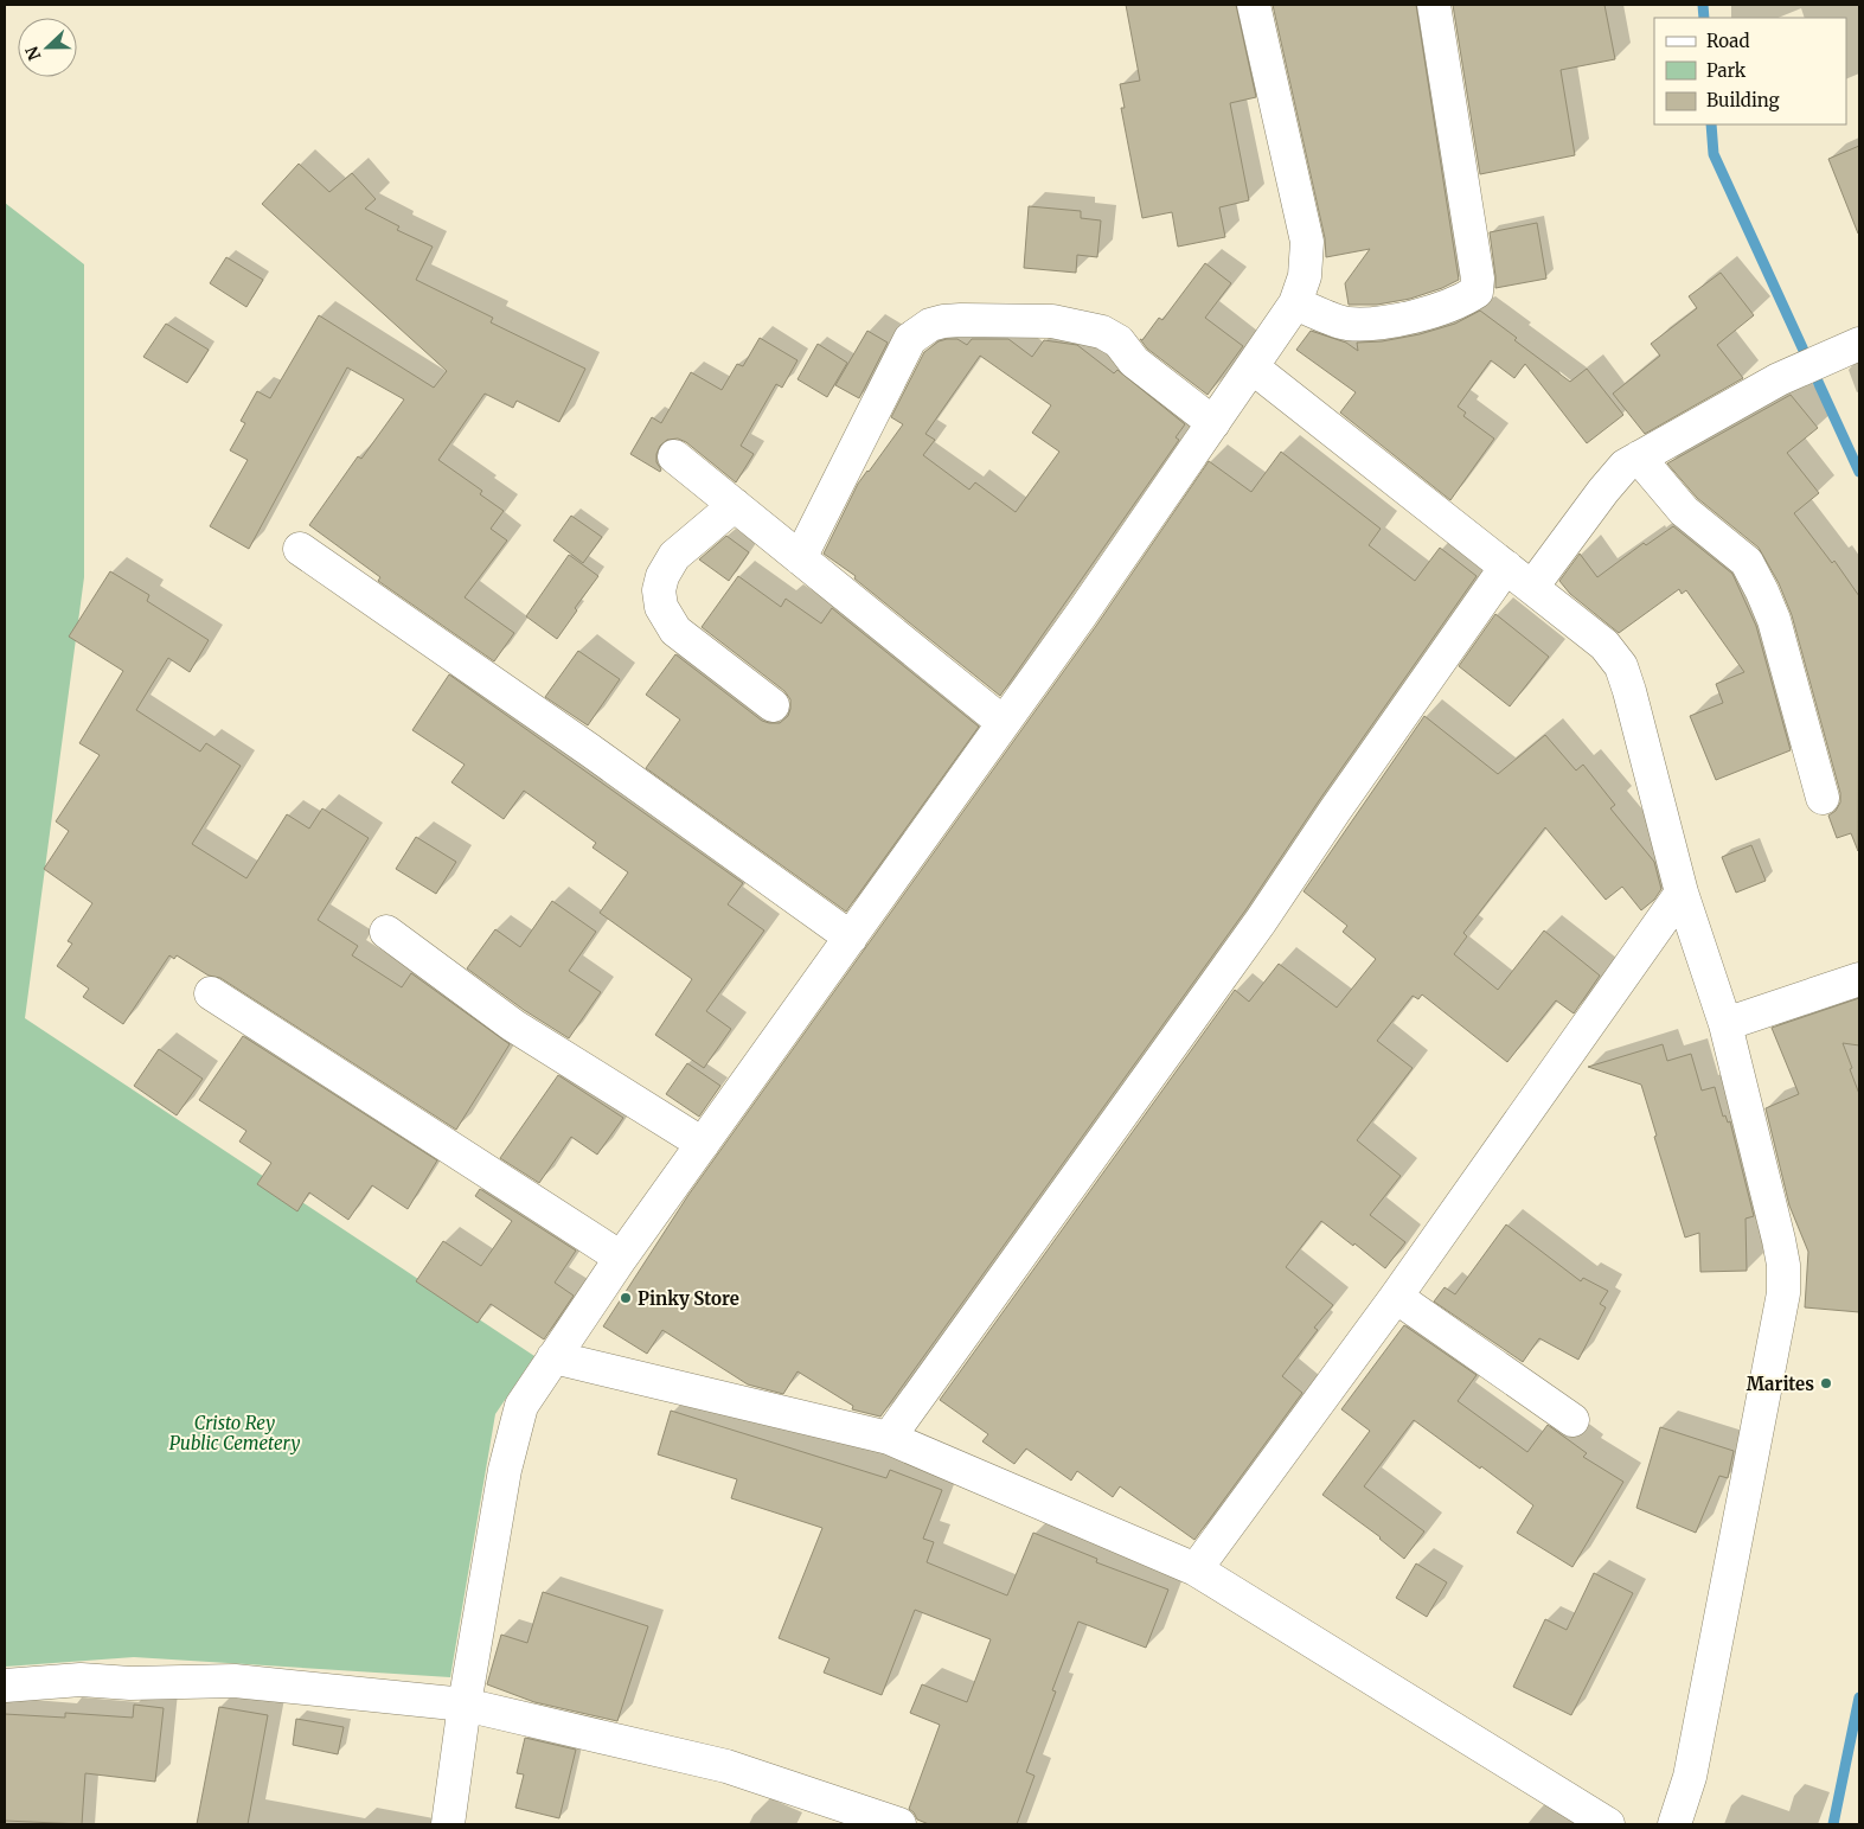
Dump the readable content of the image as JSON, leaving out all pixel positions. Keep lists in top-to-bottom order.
{
  "parks": ["Cristo Rey Public Cemetery"],
  "places": ["Pinky Store", "Marites"],
  "legend": ["Road", "Park", "Building"],
  "north": "left"
}
